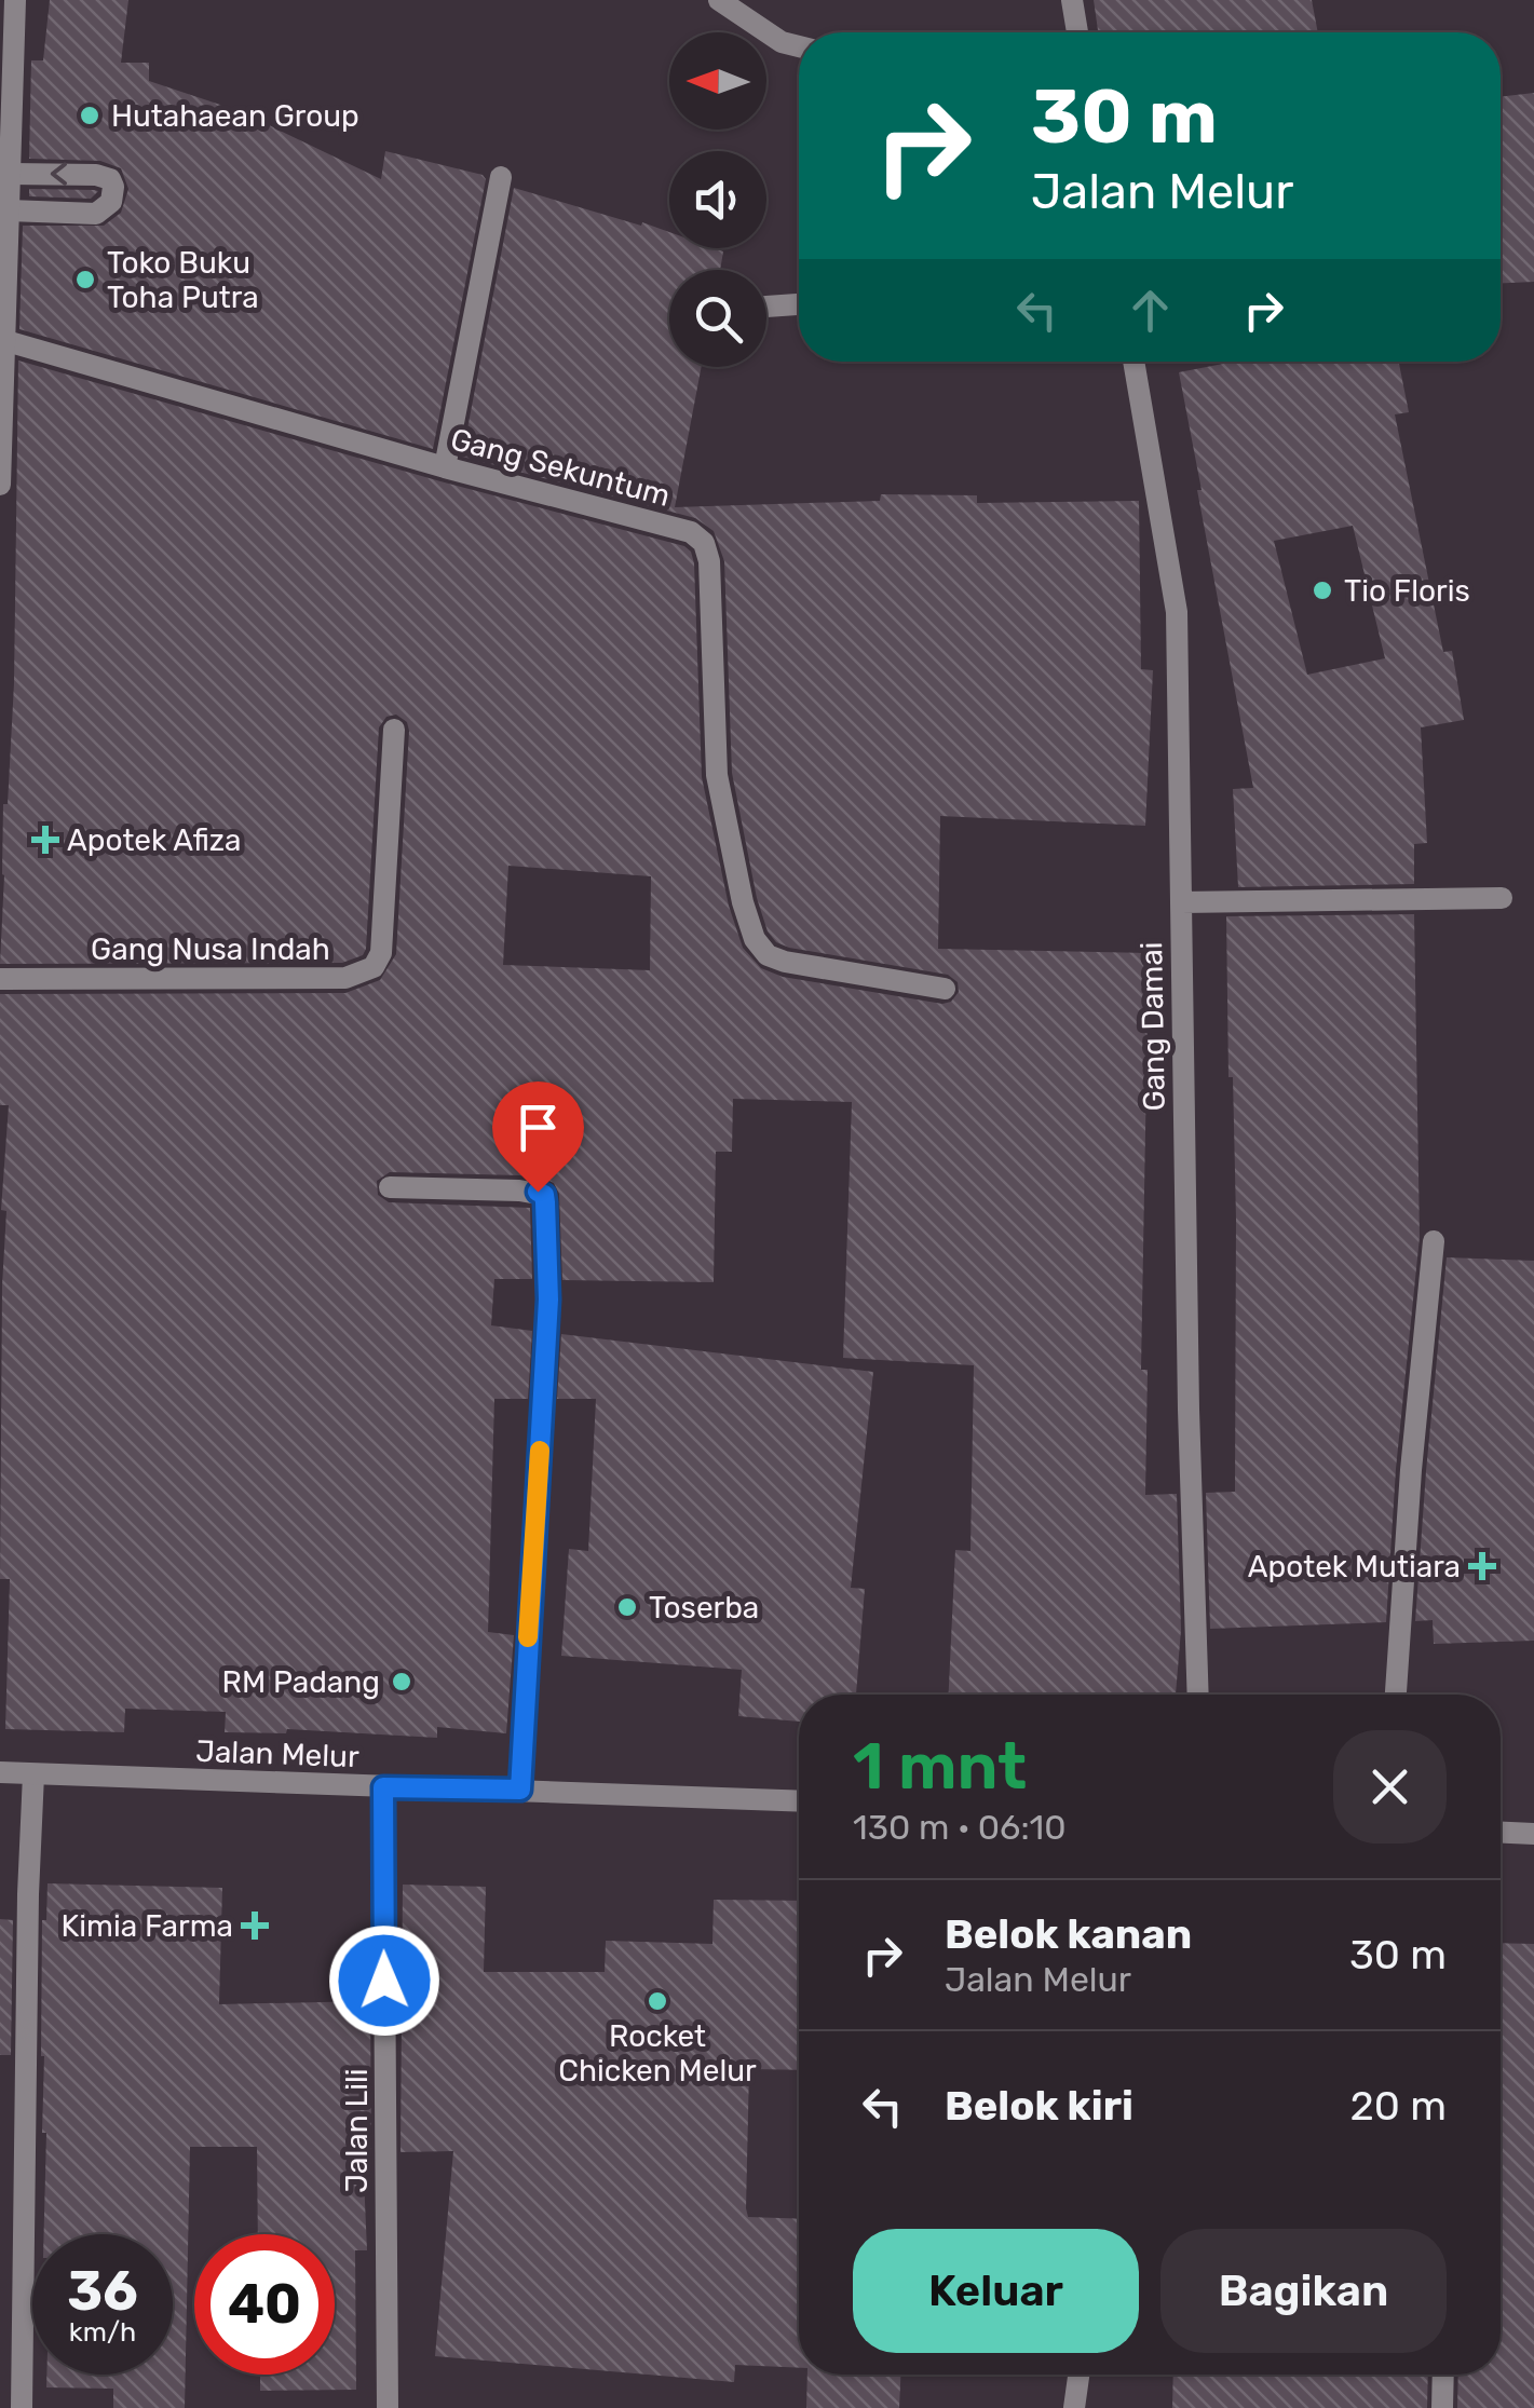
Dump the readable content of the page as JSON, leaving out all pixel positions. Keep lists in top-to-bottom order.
{
  "streets": {
    "street": [
      "Gang Sekuntum",
      "Gang Nusa Indah",
      "Gang Damai",
      "Jalan Melur",
      "Jalan Lili"
    ]
  },
  "crossings": [
    ["Jalan Melur", "Jalan Lili"]
  ],
  "places": {
    "other": [
      "Hutahaean Group",
      "Toko Buku Toha Putra",
      "Tio Floris",
      "Toserba",
      "RM Padang",
      "Rocket Chicken Melur"
    ],
    "health": ["Apotek Afiza", "Apotek Mutiara", "Kimia Farma"]
  },
  "north": "left",
  "page": {
    "turn": ["30 m", "Jalan Melur"],
    "heading": ["1 mnt", "130 m · 06:10"],
    "list": [
      {
        "name": "Belok kanan",
        "note": "Jalan Melur",
        "value": "30 m"
      },
      {
        "name": "Belok kiri",
        "value": "20 m"
      }
    ],
    "buttons": ["Keluar", "Bagikan"],
    "speed": "36 km/h",
    "limit": "40"
  }
}
